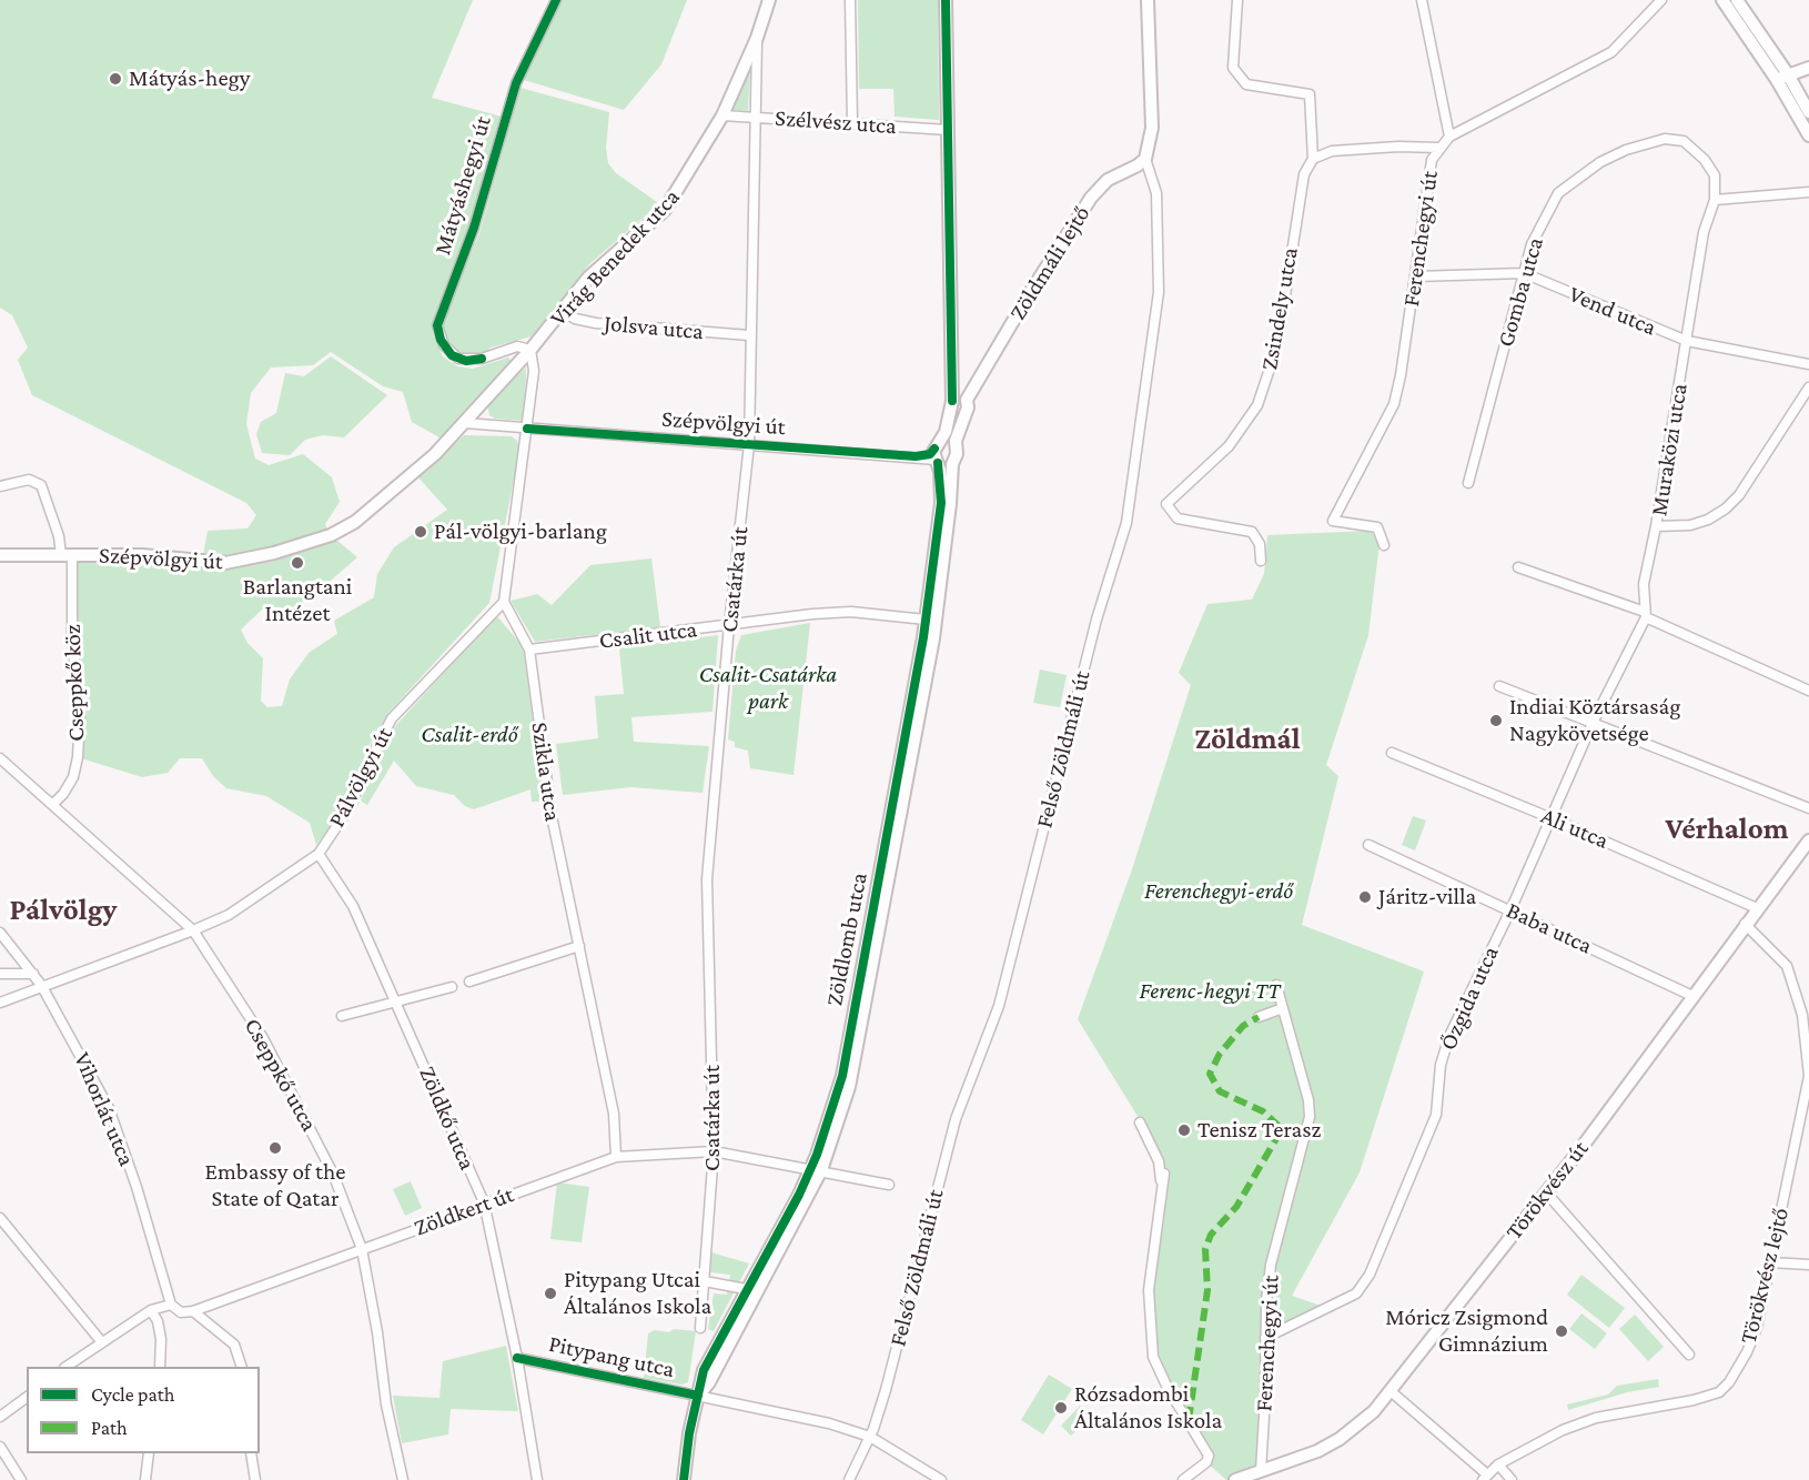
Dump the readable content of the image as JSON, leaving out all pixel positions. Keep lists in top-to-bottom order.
{
  "streets": {
    "street": [
      "Szélvész utca",
      "Mátyáshegyi út",
      "Ferenchegyi út",
      "Virág Benedek utca",
      "Zöldmáli lejtő",
      "Gomba utca",
      "Zsindely utca",
      "Vend utca",
      "Jolsva utca",
      "Szépvölgyi út",
      "Muraközi utca",
      "Csatárka út",
      "Csalit utca",
      "Cseppkő köz",
      "Felső Zöldmáli út",
      "Szikla utca",
      "Pálvölgyi út",
      "Ali utca",
      "Baba utca",
      "Zöldlomb utca",
      "Őzgida utca",
      "Cseppkő utca",
      "Vihorlát utca",
      "Zöldkő utca",
      "Törökvész út",
      "Zöldkert út",
      "Törökvész lejtő",
      "Pitypang utca"
    ]
  },
  "crossings": [
    ["Szélvész utca", "Virág Benedek utca"],
    ["Szélvész utca", "Csatárka út"],
    ["Mátyáshegyi út", "Virág Benedek utca"],
    ["Ferenchegyi út", "Vend utca"],
    ["Ferenchegyi út", "Őzgida utca"],
    ["Ferenchegyi út", "Törökvész út"],
    ["Virág Benedek utca", "Jolsva utca"],
    ["Virág Benedek utca", "Szépvölgyi út"],
    ["Virág Benedek utca", "Csatárka út"],
    ["Zöldmáli lejtő", "Felső Zöldmáli út"],
    ["Gomba utca", "Vend utca"],
    ["Gomba utca", "Muraközi utca"],
    ["Vend utca", "Muraközi utca"],
    ["Jolsva utca", "Csatárka út"],
    ["Szépvölgyi út", "Csatárka út"],
    ["Szépvölgyi út", "Cseppkő köz"],
    ["Szépvölgyi út", "Zöldlomb utca"],
    ["Muraközi utca", "Őzgida utca"],
    ["Csatárka út", "Csalit utca"],
    ["Csatárka út", "Zöldkert út"],
    ["Csalit utca", "Szikla utca"],
    ["Csalit utca", "Zöldlomb utca"],
    ["Cseppkő köz", "Cseppkő utca"],
    ["Felső Zöldmáli út", "Pitypang utca"],
    ["Szikla utca", "Pálvölgyi út"],
    ["Szikla utca", "Zöldkert út"],
    ["Pálvölgyi út", "Cseppkő utca"],
    ["Pálvölgyi út", "Vihorlát utca"],
    ["Pálvölgyi út", "Zöldkő utca"],
    ["Ali utca", "Őzgida utca"],
    ["Ali utca", "Törökvész út"],
    ["Baba utca", "Őzgida utca"],
    ["Baba utca", "Törökvész út"],
    ["Zöldlomb utca", "Zöldkert út"],
    ["Zöldlomb utca", "Pitypang utca"],
    ["Cseppkő utca", "Zöldkert út"],
    ["Zöldkő utca", "Zöldkert út"],
    ["Zöldkő utca", "Pitypang utca"],
    ["Törökvész út", "Törökvész lejtő"]
  ],
  "districts": ["Zöldmál", "Vérhalom", "Pálvölgy"],
  "parks": [
    "Csalit-Csatárka park",
    "Csalit-erdő",
    "Ferenchegyi-erdő",
    "Ferenc-hegyi TT"
  ],
  "places": [
    "Mátyás-hegy",
    "Pál-völgyi-barlang",
    "Barlangtani Intézet",
    "Indiai Köztársaság Nagykövetsége",
    "Járitz-villa",
    "Tenisz Terasz",
    "Embassy of the State of Qatar",
    "Pitypang Utcai Általános Iskola",
    "Móricz Zsigmond Gimnázium",
    "Rózsadombi Általános Iskola"
  ],
  "legend": ["Cycle path", "Path"]
}
